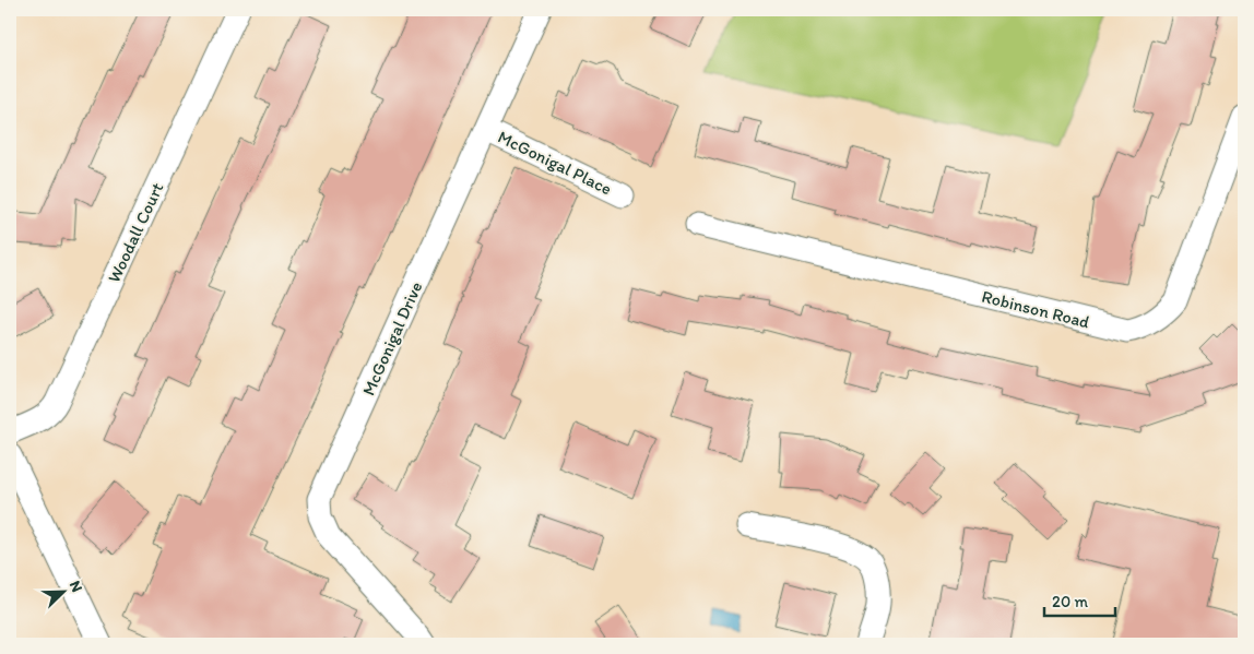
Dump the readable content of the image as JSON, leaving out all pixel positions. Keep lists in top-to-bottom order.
{
  "streets": {
    "street": [
      "McGonigal Place",
      "Woodall Court",
      "Robinson Road",
      "McGonigal Drive"
    ]
  },
  "crossings": [
    ["McGonigal Place", "McGonigal Drive"]
  ],
  "scale_bar": "20 m",
  "north": "top right"
}
